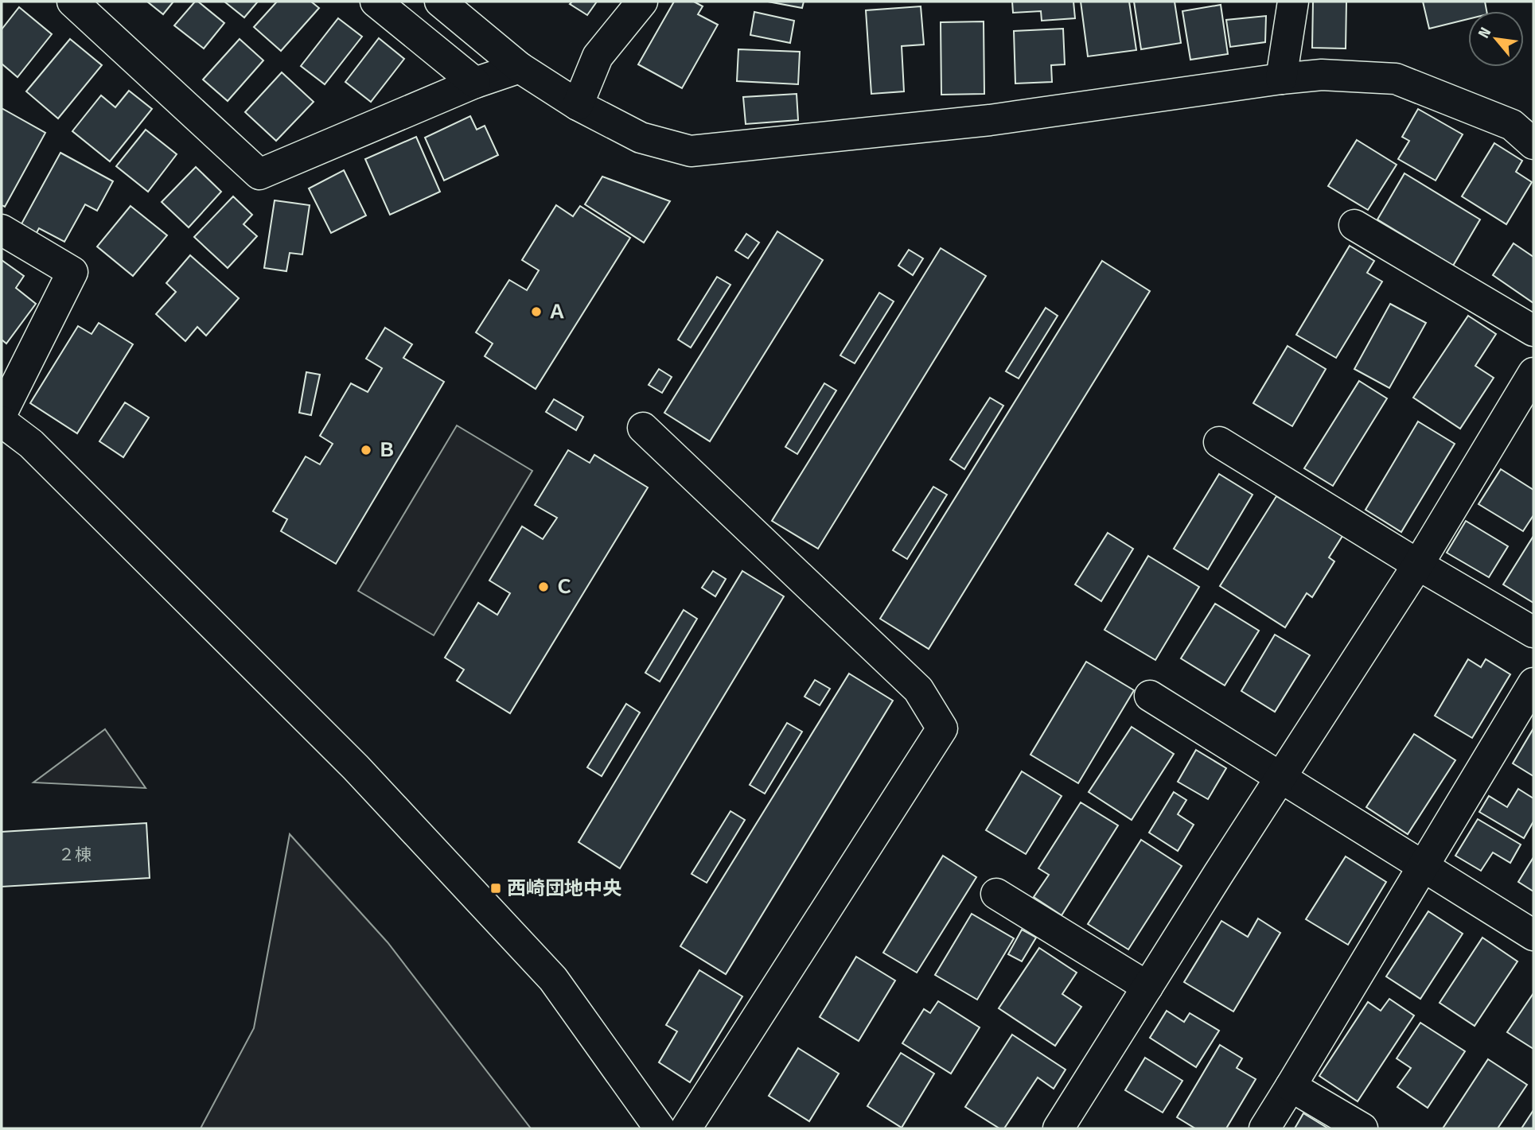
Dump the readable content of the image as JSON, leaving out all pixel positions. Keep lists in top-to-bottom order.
{
  "places": {
    "other": ["Ａ", "Ｂ", "Ｃ"],
    "transit": ["西崎団地中央"]
  },
  "house_numbers": ["２棟"],
  "north": "top left"
}
